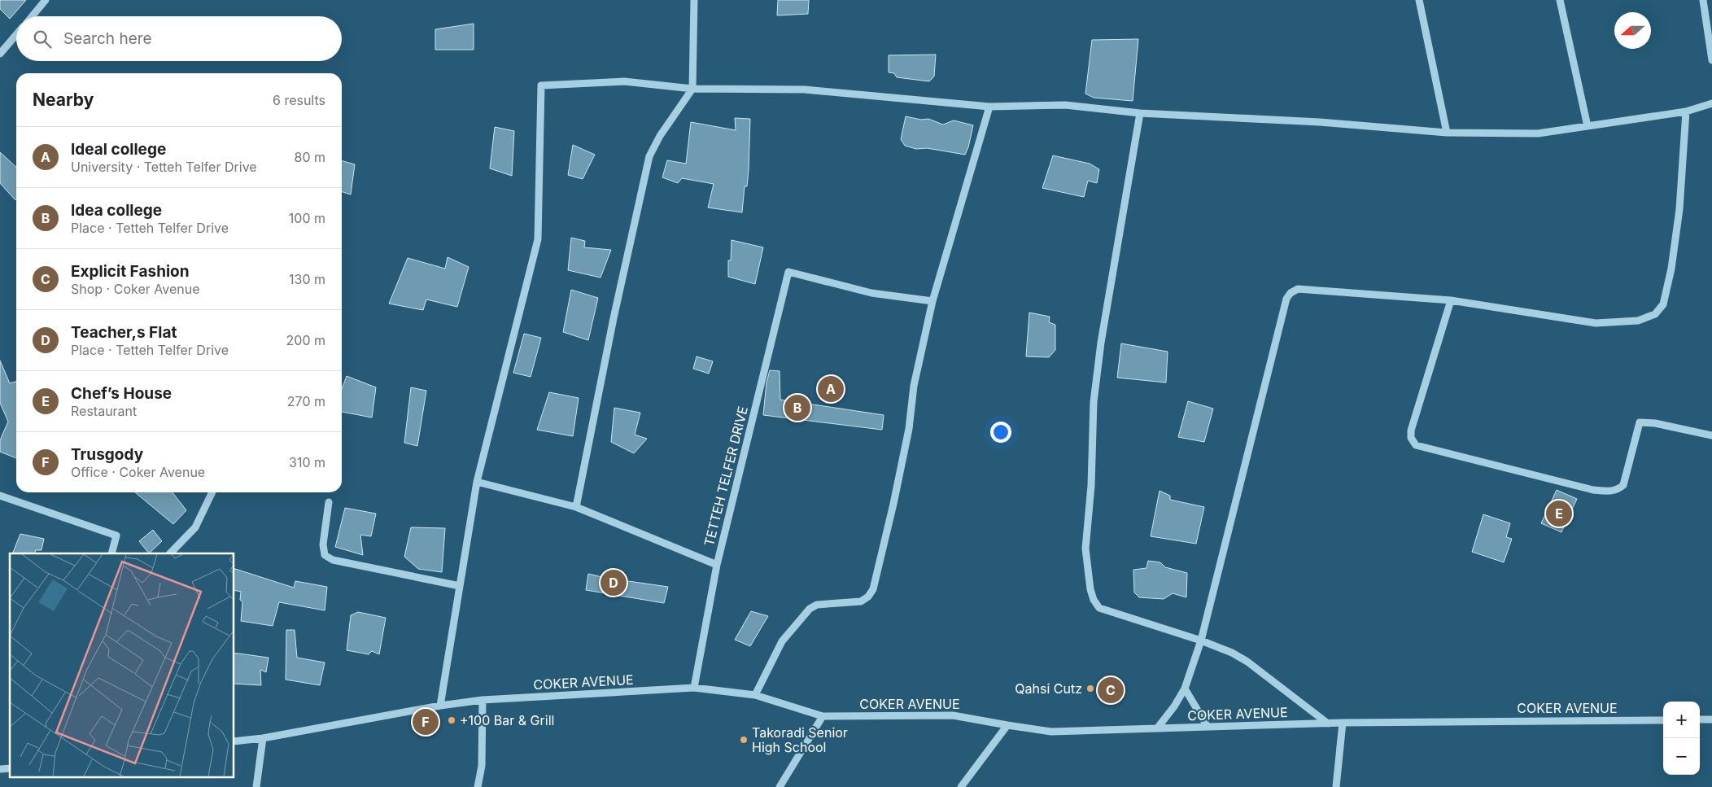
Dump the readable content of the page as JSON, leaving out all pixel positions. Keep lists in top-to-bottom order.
{
  "streets": {
    "street": ["TETTEH TELFER DRIVE", "COKER AVENUE"]
  },
  "crossings": [
    ["TETTEH TELFER DRIVE", "COKER AVENUE"]
  ],
  "places": ["Qahsi Cutz", "+100 Bar & Grill", "Takoradi Senior High School"],
  "north": "left",
  "page": {
    "search": "Search here",
    "heading": ["Nearby", "6 results"],
    "list": [
      {
        "mark": "A",
        "name": "Ideal college",
        "note": "University · Tetteh Telfer Drive",
        "value": "80 m"
      },
      {
        "mark": "B",
        "name": "Idea college",
        "note": "Place · Tetteh Telfer Drive",
        "value": "100 m"
      },
      {
        "mark": "C",
        "name": "Explicit Fashion",
        "note": "Shop · Coker Avenue",
        "value": "130 m"
      },
      {
        "mark": "D",
        "name": "Teacher,s Flat",
        "note": "Place · Tetteh Telfer Drive",
        "value": "200 m"
      },
      {
        "mark": "E",
        "name": "Chef’s House",
        "note": "Restaurant",
        "value": "270 m"
      },
      {
        "mark": "F",
        "name": "Trusgody",
        "note": "Office · Coker Avenue",
        "value": "310 m"
      }
    ],
    "pins": [
      "A",
      "B",
      "E",
      "D",
      "C",
      "F"
    ],
    "map_buttons": ["+", "−"]
  }
}
